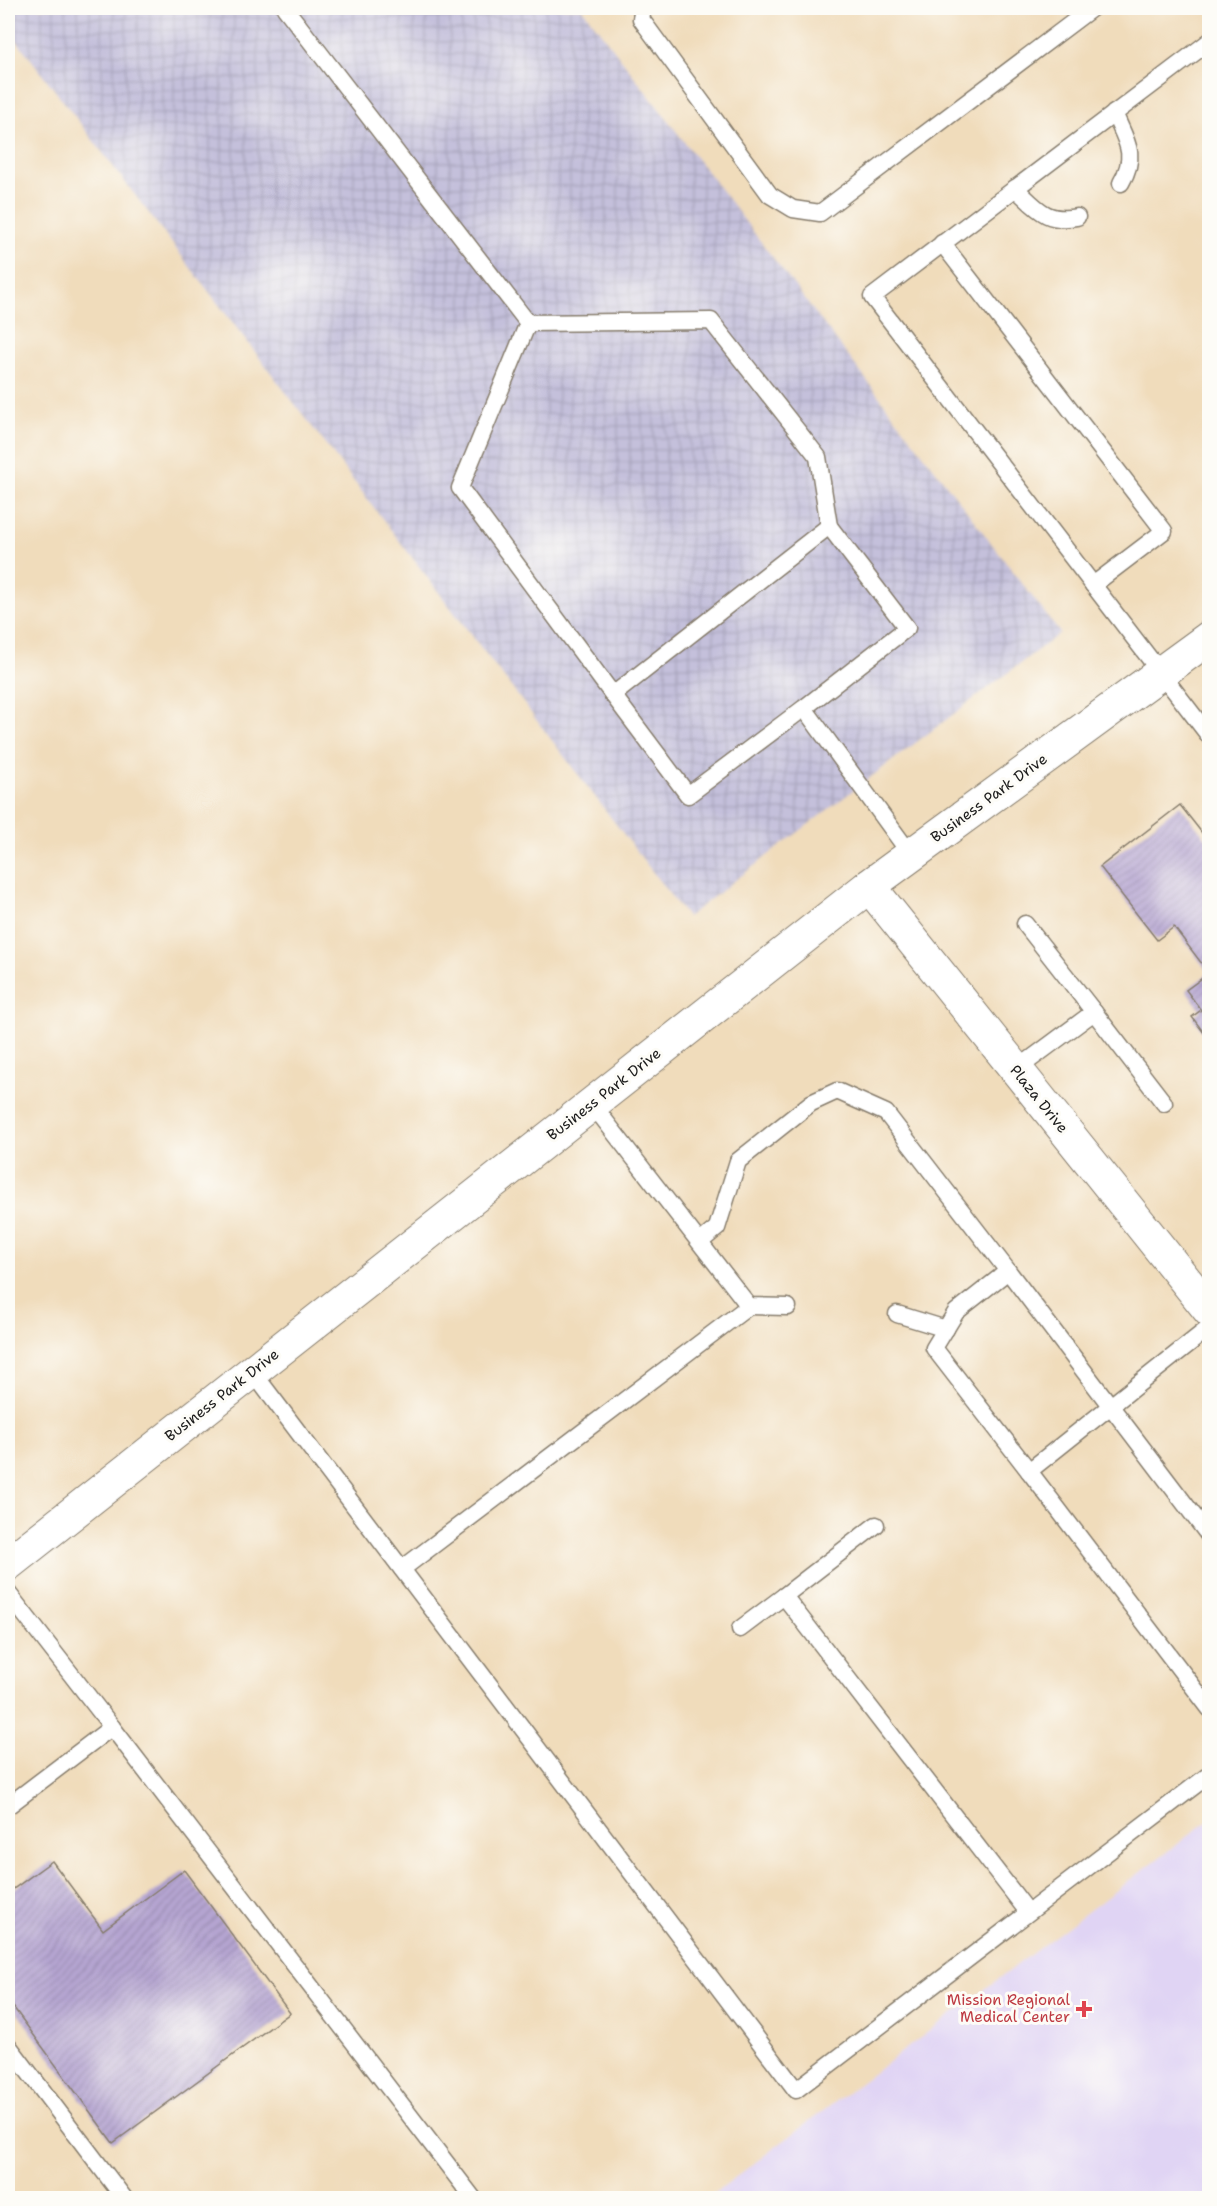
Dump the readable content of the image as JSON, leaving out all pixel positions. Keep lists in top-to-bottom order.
{
  "streets": {
    "street": ["Business Park Drive", "Plaza Drive"]
  },
  "crossings": [
    ["Business Park Drive", "Plaza Drive"]
  ],
  "places": {
    "health": ["Mission Regional Medical Center"]
  }
}
